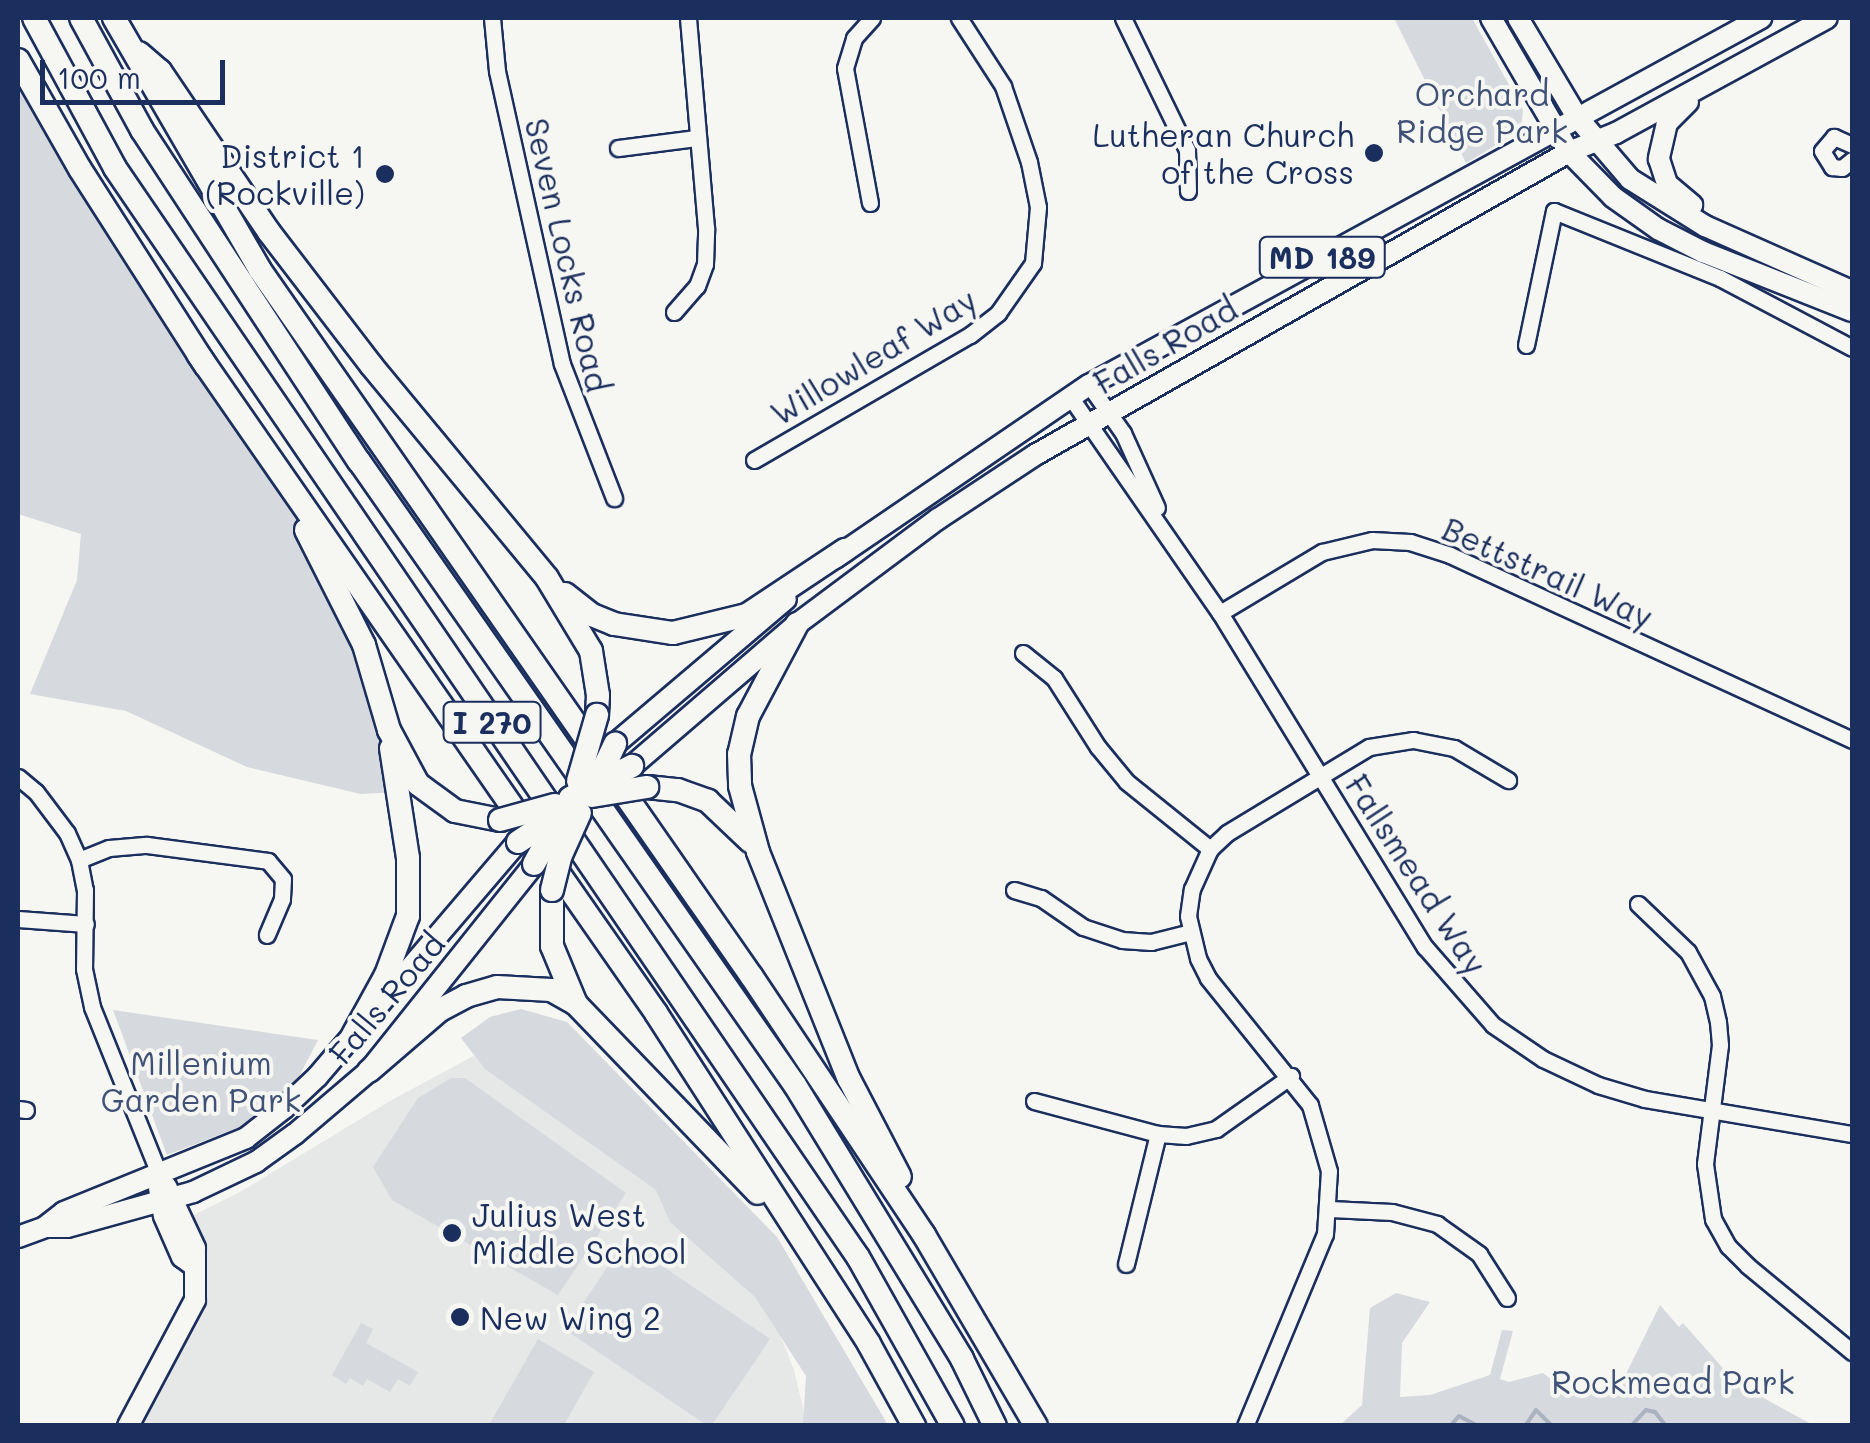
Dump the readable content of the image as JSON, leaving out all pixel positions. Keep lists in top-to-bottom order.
{
  "streets": {
    "highway": ["I 270"],
    "main road": ["MD 189", "Falls Road"],
    "street": [
      "Seven Locks Road",
      "Willowleaf Way",
      "Bettstrail Way",
      "Fallsmead Way"
    ]
  },
  "crossings": [
    ["Falls Road", "Fallsmead Way"],
    ["Bettstrail Way", "Fallsmead Way"]
  ],
  "parks": ["Orchard Ridge Park", "Millenium Garden Park", "Rockmead Park"],
  "places": [
    "Lutheran Church of the Cross",
    "District 1 (Rockville)",
    "Julius West Middle School",
    "New Wing 2"
  ],
  "scale_bar": "100 m"
}
